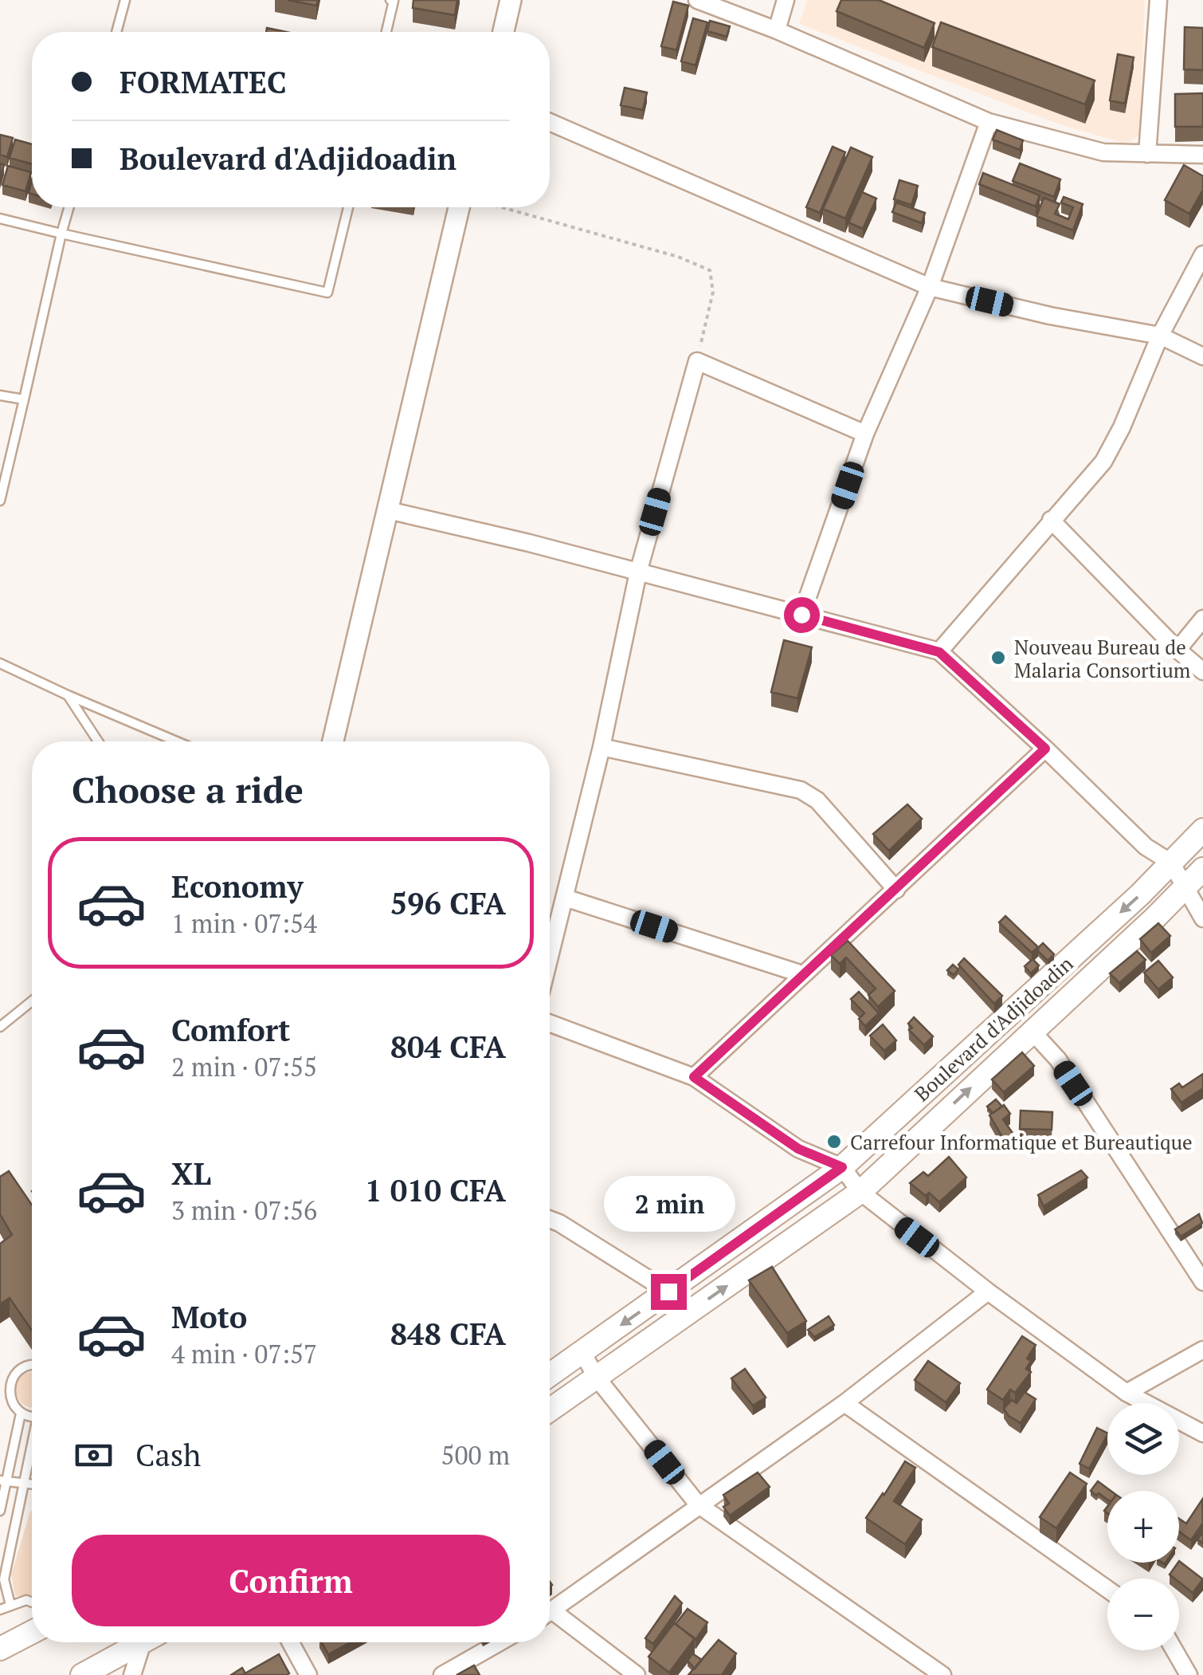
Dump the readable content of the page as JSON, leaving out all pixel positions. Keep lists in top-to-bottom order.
{
  "streets": {
    "main road": ["Boulevard d'Adjidoadin"]
  },
  "places": ["Nouveau Bureau de Malaria Consortium", "Carrefour Informatique et Bureautique"],
  "page": {
    "banner": ["FORMATEC", "Boulevard d'Adjidoadin"],
    "heading": "Choose a ride",
    "list": [
      {
        "name": "Economy",
        "note": "1 min · 07:54",
        "value": "596 CFA"
      },
      {
        "name": "Comfort",
        "note": "2 min · 07:55",
        "value": "804 CFA"
      },
      {
        "name": "XL",
        "note": "3 min · 07:56",
        "value": "1 010 CFA"
      },
      {
        "name": "Moto",
        "note": "4 min · 07:57",
        "value": "848 CFA"
      }
    ],
    "bubble": "2 min",
    "map_buttons": ["+", "−"],
    "pay": ["Cash", "500 m"],
    "buttons": "Confirm"
  }
}
